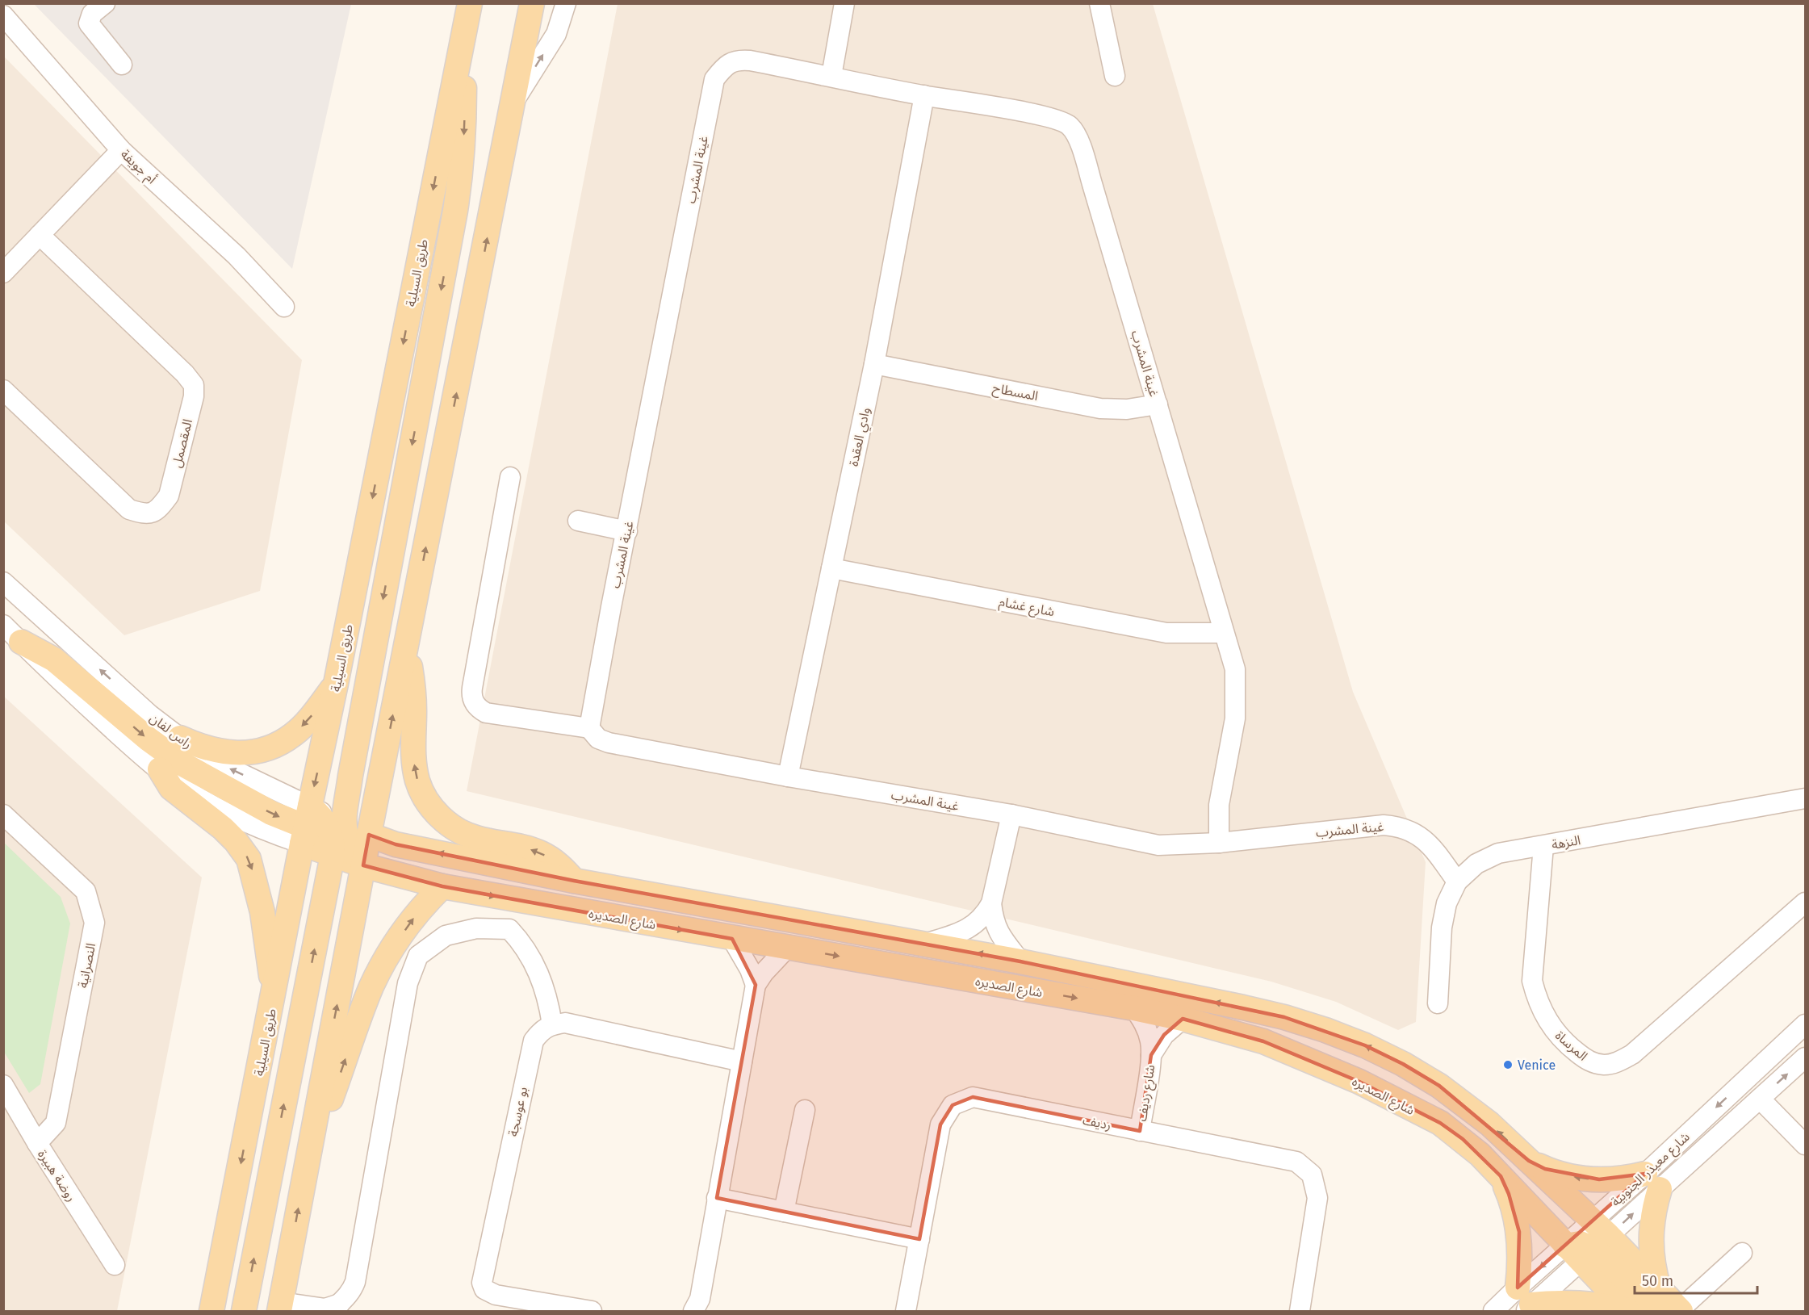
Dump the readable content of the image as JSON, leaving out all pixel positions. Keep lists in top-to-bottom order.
{
  "streets": {
    "main road": ["طريق السيلية", "شارع الصديره"],
    "street": [
      "أم جويفة",
      "غينة المشرب",
      "المسطاح",
      "وادي العقدة",
      "المقصمل",
      "شارع غشام",
      "راس لفان",
      "النزهة",
      "النصرانية",
      "المرساة",
      "شارع رديف",
      "بو عوسجة",
      "رديف",
      "شارع معيذر الجنوبية",
      "روضة هبيرة"
    ]
  },
  "crossings": [
    ["غينة المشرب", "المسطاح"],
    ["غينة المشرب", "وادي العقدة"],
    ["غينة المشرب", "شارع غشام"],
    ["غينة المشرب", "النزهة"],
    ["طريق السيلية", "راس لفان"],
    ["المسطاح", "وادي العقدة"],
    ["وادي العقدة", "شارع غشام"],
    ["النزهة", "المرساة"],
    ["شارع الصديره", "شارع رديف"],
    ["شارع الصديره", "شارع معيذر الجنوبية"],
    ["النصرانية", "روضة هبيرة"],
    ["شارع رديف", "رديف"]
  ],
  "places": ["Venice"],
  "scale_bar": "50 m"
}
